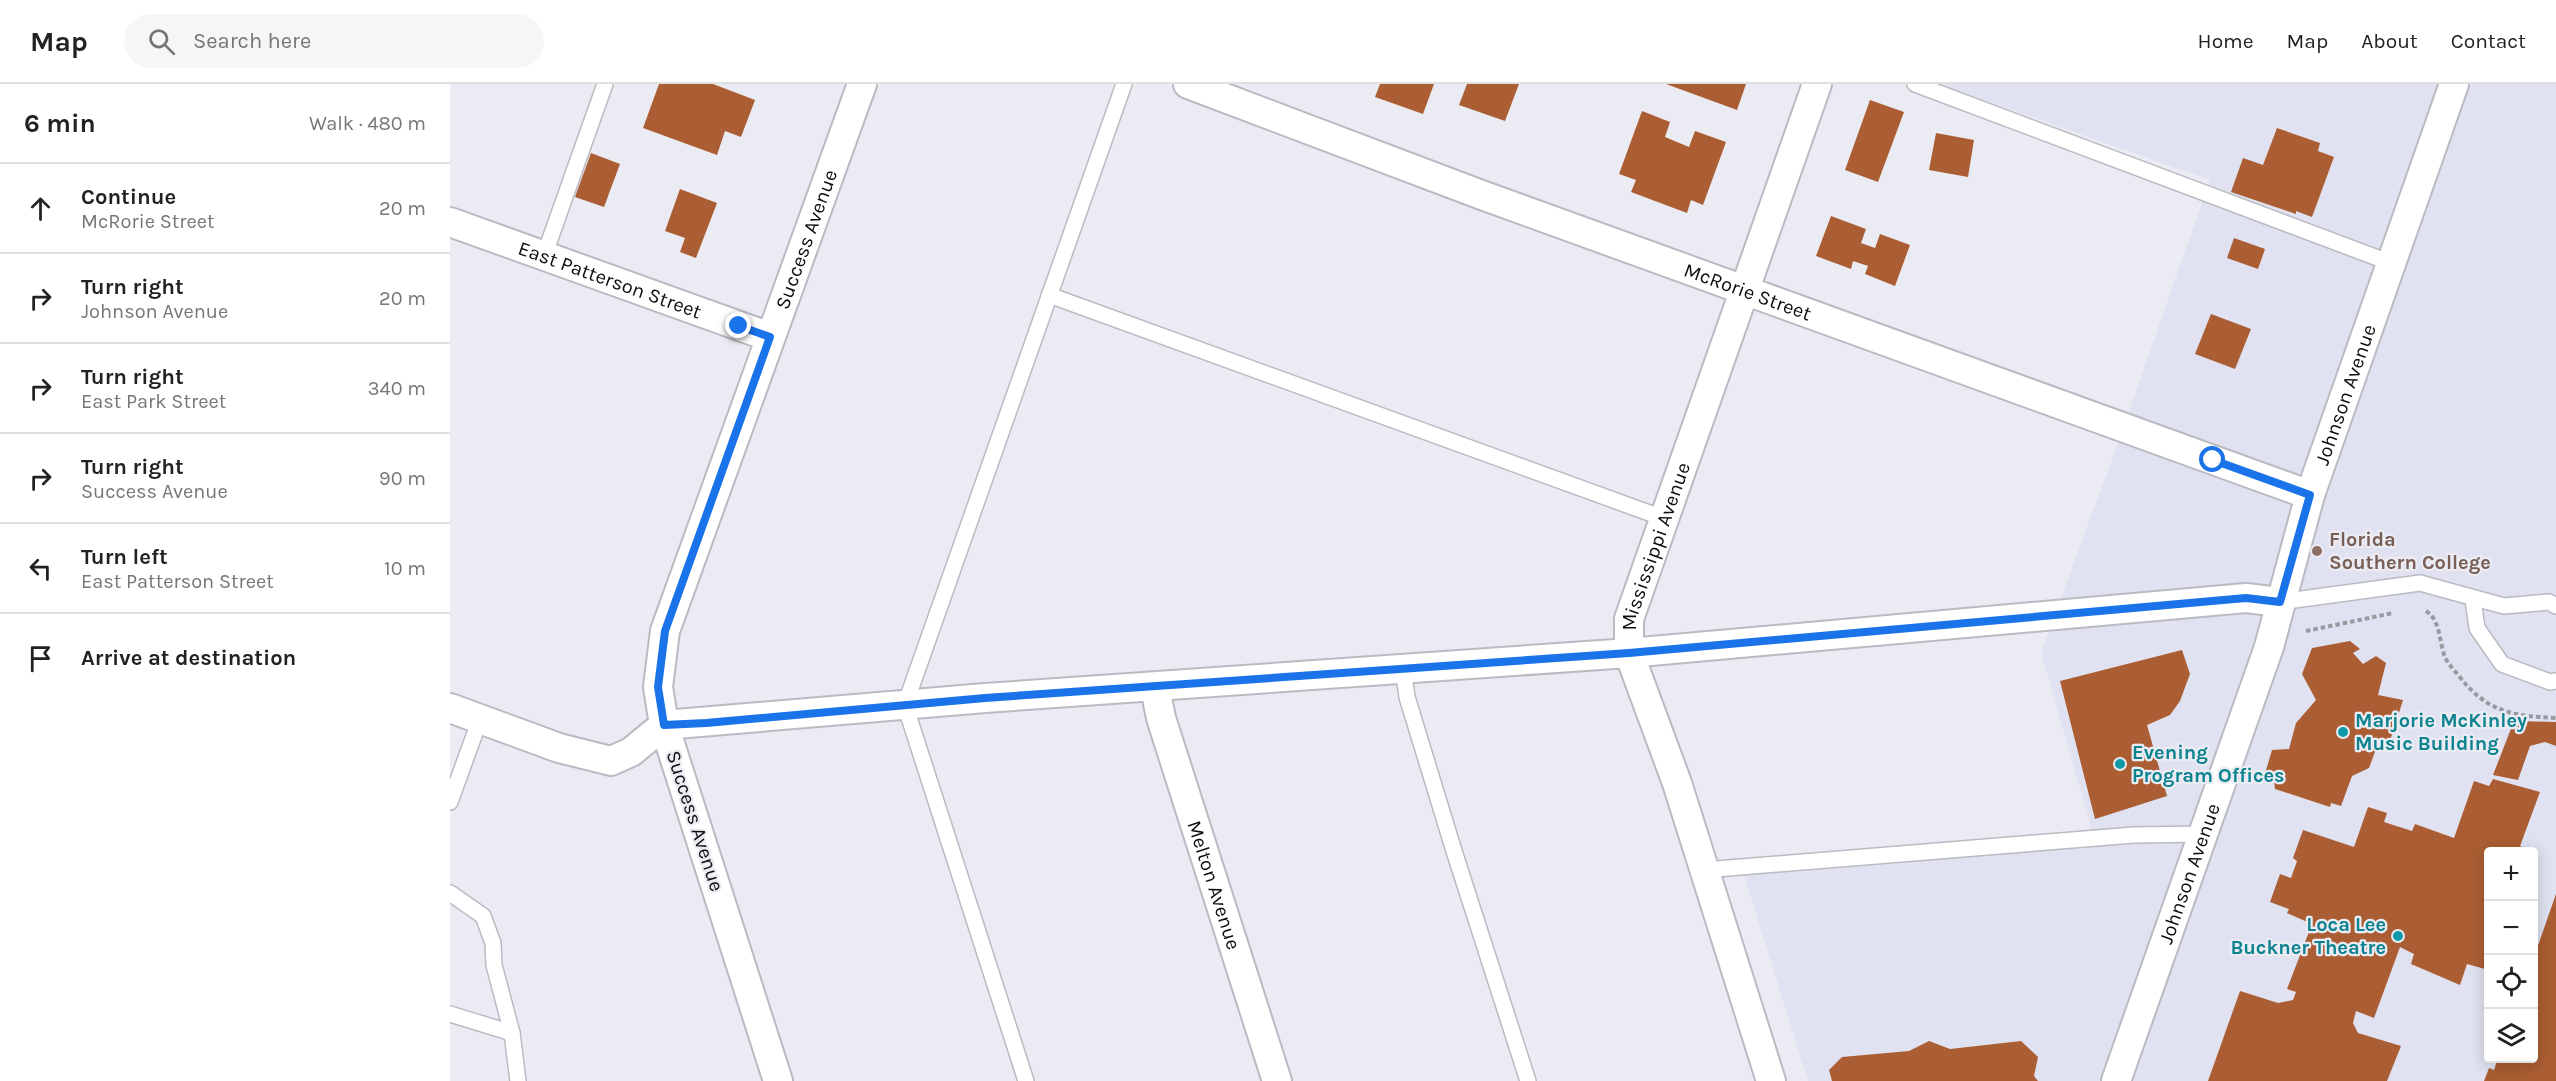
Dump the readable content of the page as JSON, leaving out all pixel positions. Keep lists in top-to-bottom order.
{
  "streets": {
    "street": [
      "Success Avenue",
      "East Patterson Street",
      "McRorie Street",
      "Johnson Avenue",
      "Mississippi Avenue",
      "Melton Avenue"
    ]
  },
  "crossings": [
    ["Success Avenue", "East Patterson Street"],
    ["McRorie Street", "Johnson Avenue"],
    ["McRorie Street", "Mississippi Avenue"]
  ],
  "places": [
    "Florida Southern College",
    "Marjorie McKinley Music Building",
    "Evening Program Offices",
    "Loca Lee Buckner Theatre"
  ],
  "page": {
    "header": "Map",
    "search": "Search here",
    "nav": [
      "Home",
      "Map",
      "About",
      "Contact"
    ],
    "heading": ["6 min", "Walk · 480 m"],
    "list": [
      ["Continue", "McRorie Street", "20 m"],
      ["Turn right", "Johnson Avenue", "20 m"],
      ["Turn right", "East Park Street", "340 m"],
      ["Turn right", "Success Avenue", "90 m"],
      ["Turn left", "East Patterson Street", "10 m"],
      "Arrive at destination"
    ],
    "map_buttons": ["+", "−"]
  }
}
